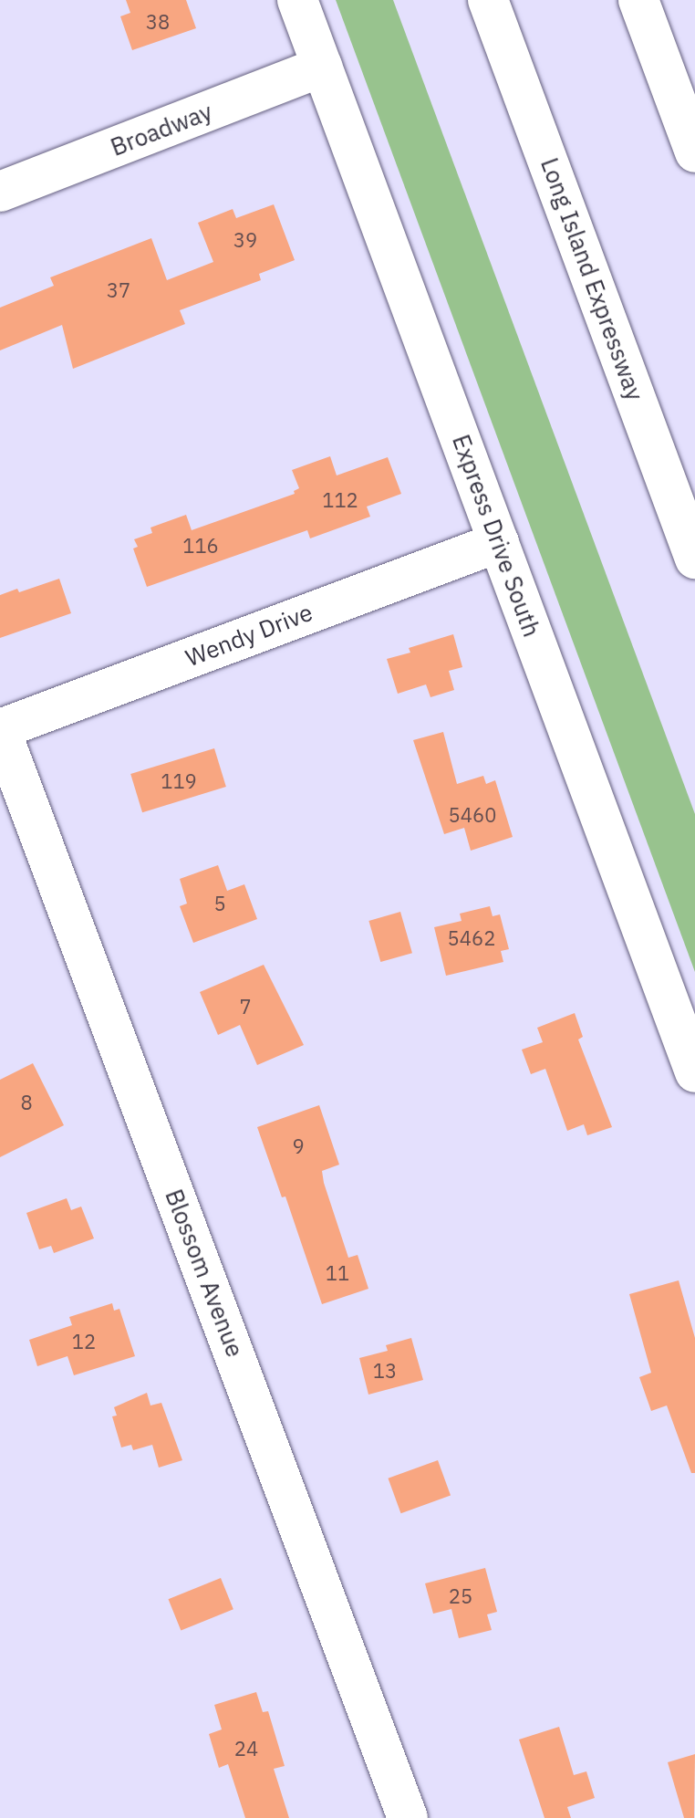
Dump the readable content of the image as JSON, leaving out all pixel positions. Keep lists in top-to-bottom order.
{
  "streets": {
    "main road": [
      "Broadway",
      "Long Island Expressway",
      "Express Drive South",
      "Wendy Drive",
      "Blossom Avenue"
    ]
  },
  "crossings": [
    ["Broadway", "Express Drive South"],
    ["Express Drive South", "Wendy Drive"],
    ["Wendy Drive", "Blossom Avenue"]
  ],
  "house_numbers": [
    "38",
    "39",
    "37",
    "112",
    "116",
    "119",
    "5460",
    "5",
    "5462",
    "7",
    "8",
    "9",
    "11",
    "12",
    "13",
    "25",
    "24"
  ]
}
